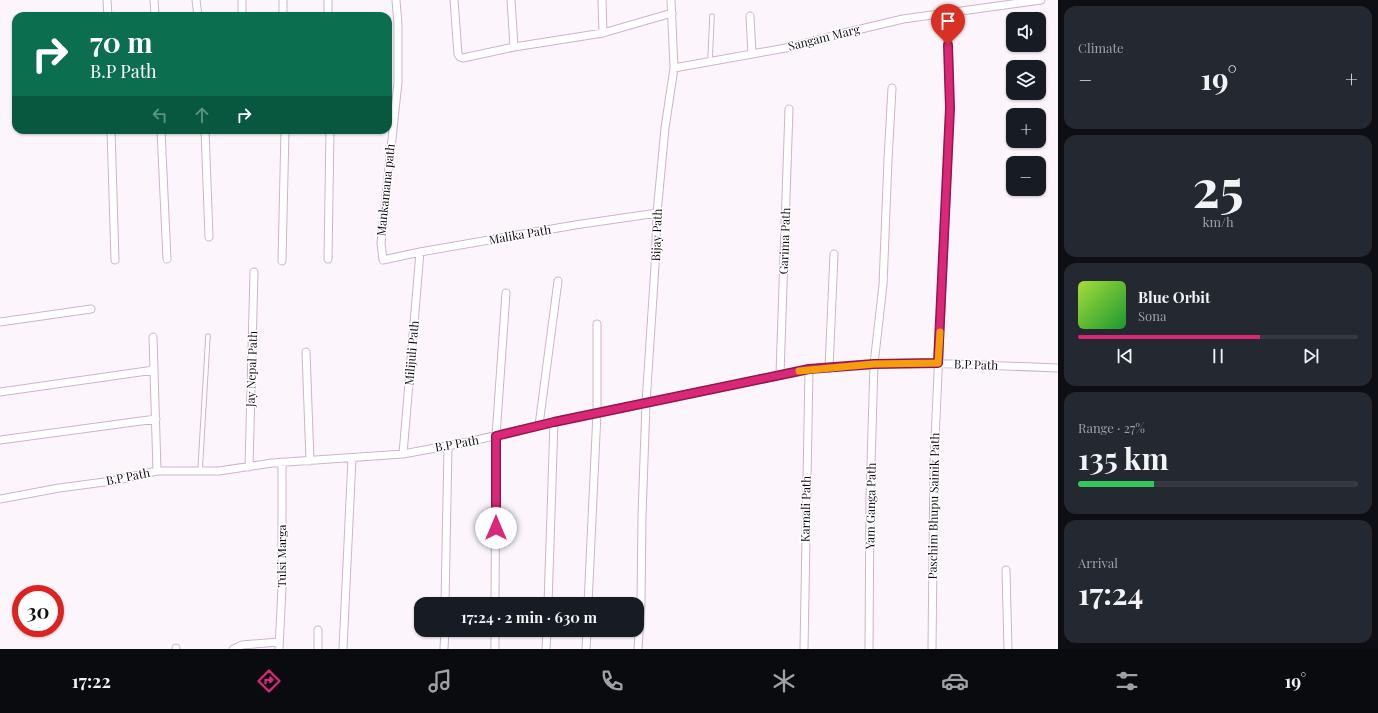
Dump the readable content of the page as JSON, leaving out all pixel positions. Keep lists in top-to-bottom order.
{
  "streets": {
    "street": [
      "Sangam Marg",
      "Mankamana path",
      "Malika Path",
      "Bijay Path",
      "Garima Path",
      "Milijuli Path",
      "B.P Path",
      "Jay Nepal Path",
      "Yam Ganga Path",
      "Paschim Bhupu Sainik Path",
      "Karnali Path",
      "Tulsi Marga"
    ]
  },
  "crossings": [
    ["Sangam Marg", "Bijay Path"],
    ["Sangam Marg", "Paschim Bhupu Sainik Path"],
    ["Mankamana path", "Malika Path"],
    ["Malika Path", "Bijay Path"],
    ["Malika Path", "Milijuli Path"],
    ["Bijay Path", "B.P Path"],
    ["Garima Path", "B.P Path"],
    ["Milijuli Path", "B.P Path"],
    ["B.P Path", "Jay Nepal Path"],
    ["B.P Path", "Yam Ganga Path"],
    ["B.P Path", "Paschim Bhupu Sainik Path"],
    ["B.P Path", "Karnali Path"],
    ["B.P Path", "Tulsi Marga"]
  ],
  "page": {
    "tile": [
      "Climate",
      ["25", "km/h"],
      ["Range · 27%", "135 km"],
      ["Arrival", "17:24"]
    ],
    "map_buttons": ["+", "−"],
    "turn": ["70 m", "B.P Path"],
    "heat": ["−", "19°", "+"],
    "song": ["Blue Orbit", "Sona"],
    "limit": "30",
    "trip": "17:24 · 2 min · 630 m",
    "tabs": ["17:22", "19°"]
  }
}
